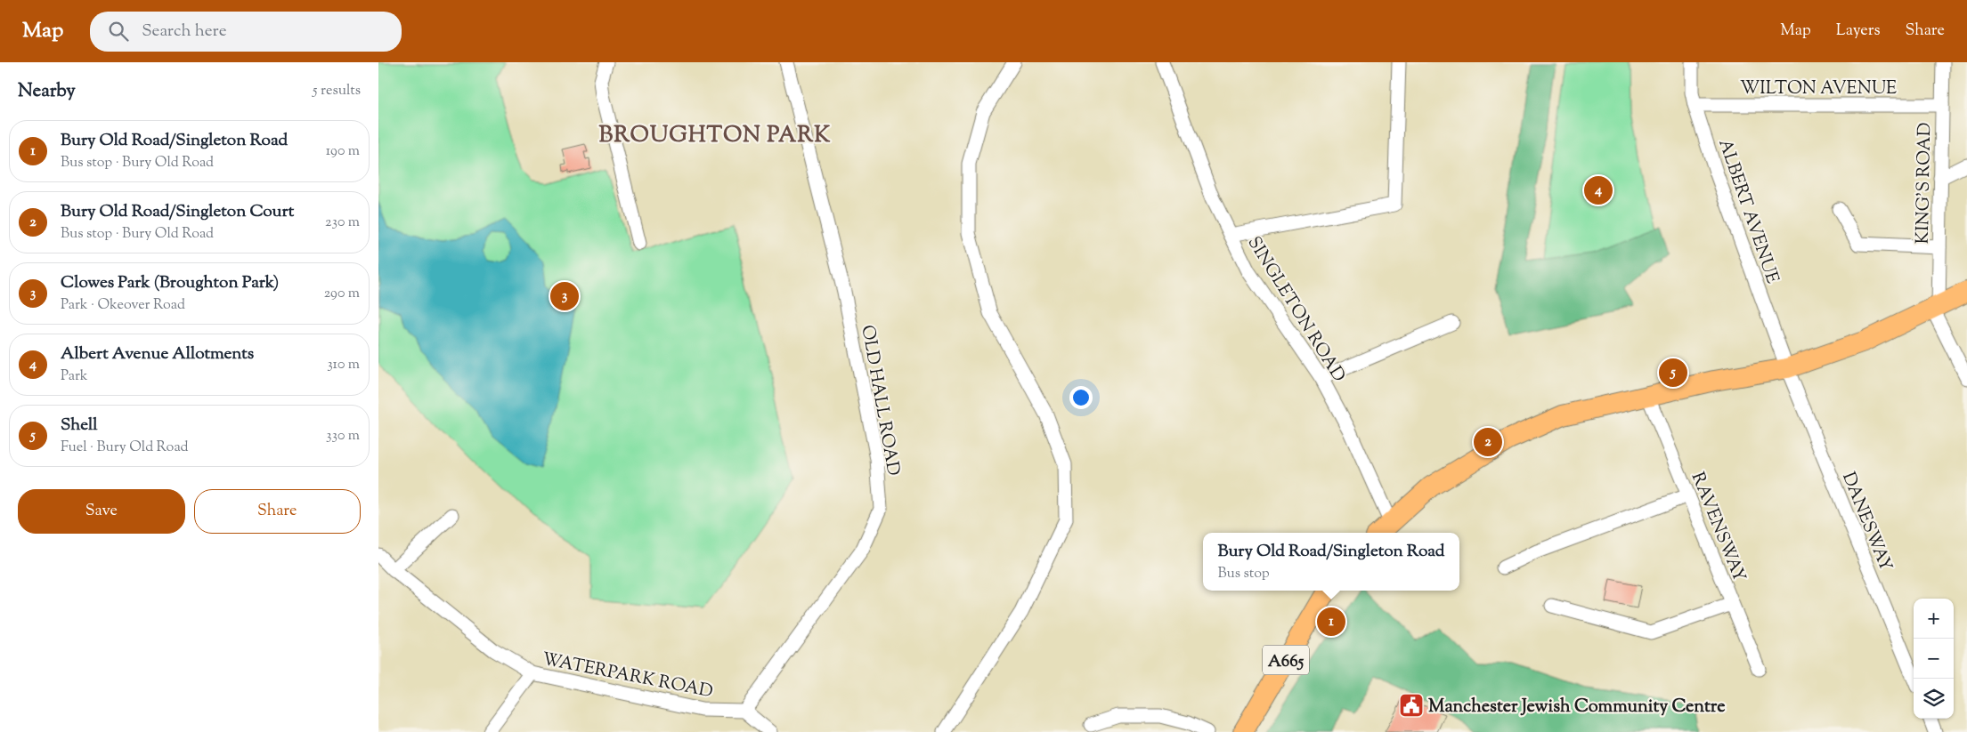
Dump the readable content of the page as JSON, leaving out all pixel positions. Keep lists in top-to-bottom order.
{
  "streets": {
    "main road": ["A665"],
    "street": [
      "WILTON AVENUE",
      "KING'S ROAD",
      "ALBERT AVENUE",
      "SINGLETON ROAD",
      "OLD HALL ROAD",
      "DANESWAY",
      "RAVENSWAY",
      "WATERPARK ROAD"
    ]
  },
  "crossings": [
    ["WILTON AVENUE", "KING'S ROAD"],
    ["WILTON AVENUE", "ALBERT AVENUE"],
    ["ALBERT AVENUE", "DANESWAY"],
    ["OLD HALL ROAD", "WATERPARK ROAD"]
  ],
  "districts": ["BROUGHTON PARK"],
  "places": {
    "public building": ["Manchester Jewish Community Centre"]
  },
  "page": {
    "header": "Map",
    "search": "Search here",
    "nav": ["Map", "Layers", "Share"],
    "heading": ["Nearby", "5 results"],
    "list": [
      {
        "mark": "1",
        "name": "Bury Old Road/Singleton Road",
        "note": "Bus stop · Bury Old Road",
        "value": "190 m"
      },
      {
        "mark": "2",
        "name": "Bury Old Road/Singleton Court",
        "note": "Bus stop · Bury Old Road",
        "value": "230 m"
      },
      {
        "mark": "3",
        "name": "Clowes Park (Broughton Park)",
        "note": "Park · Okeover Road",
        "value": "290 m"
      },
      {
        "mark": "4",
        "name": "Albert Avenue Allotments",
        "note": "Park",
        "value": "310 m"
      },
      {
        "mark": "5",
        "name": "Shell",
        "note": "Fuel · Bury Old Road",
        "value": "330 m"
      }
    ],
    "pins": [
      "4",
      "3",
      "5",
      "2",
      "1"
    ],
    "buttons": ["Save", "Share"],
    "popup": ["Bury Old Road/Singleton Road", "Bus stop"],
    "map_buttons": ["+", "−"]
  }
}
